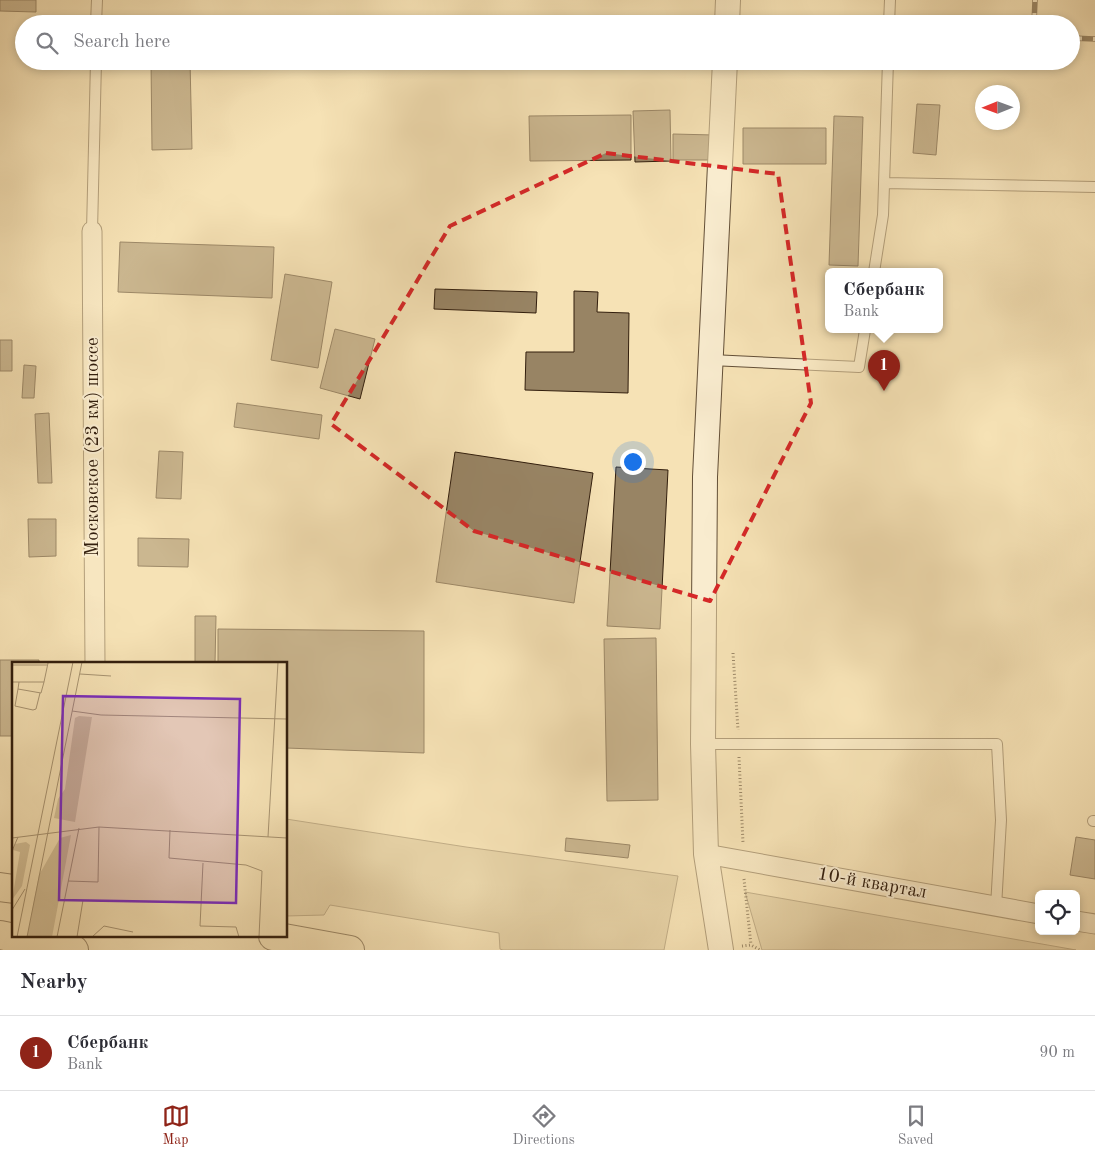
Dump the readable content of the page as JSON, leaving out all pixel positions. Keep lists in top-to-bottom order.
{
  "streets": {
    "street": ["Московское (23 км) шоссе", "10-й квартал"]
  },
  "north": "left",
  "page": {
    "search": "Search here",
    "popup": ["Сбербанк", "Bank"],
    "pins": "1",
    "heading": "Nearby",
    "list": [
      {
        "mark": "1",
        "name": "Сбербанк",
        "note": "Bank",
        "value": "90 m"
      }
    ],
    "nav": ["Map", "Directions", "Saved"]
  }
}
